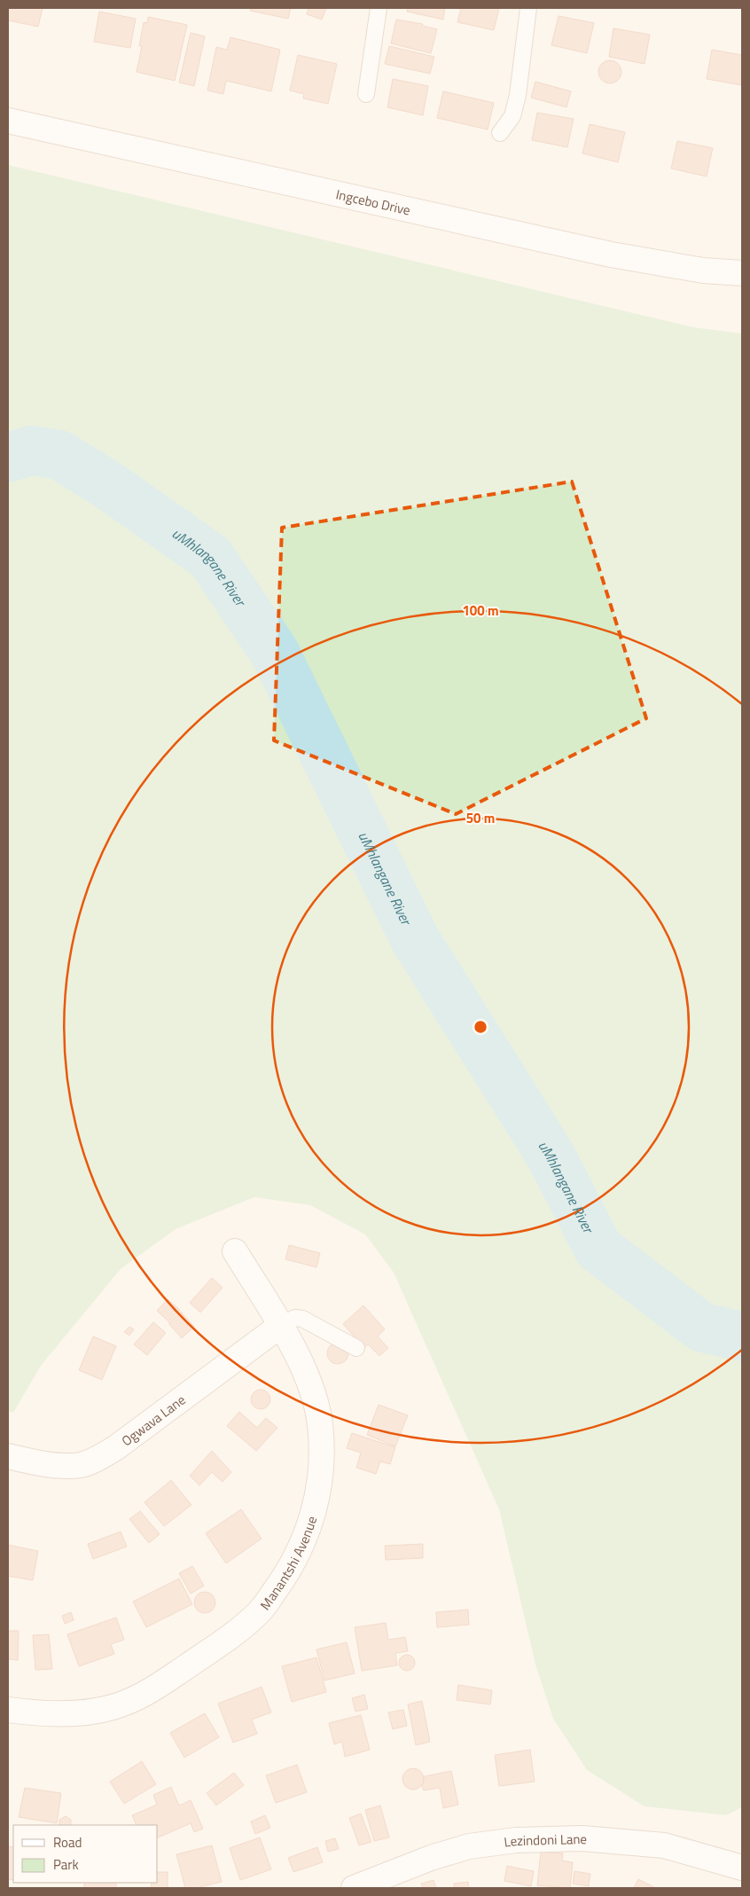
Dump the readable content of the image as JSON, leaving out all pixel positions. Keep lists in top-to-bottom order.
{
  "streets": {
    "street": [
      "Ingcebo Drive",
      "Ogwava Lane",
      "Manantshi Avenue",
      "Lezindoni Lane"
    ]
  },
  "crossings": [
    ["Ogwava Lane", "Manantshi Avenue"]
  ],
  "water": ["uMhlangane River"],
  "legend": ["Road", "Park"],
  "rings": ["100 m", "50 m"]
}
